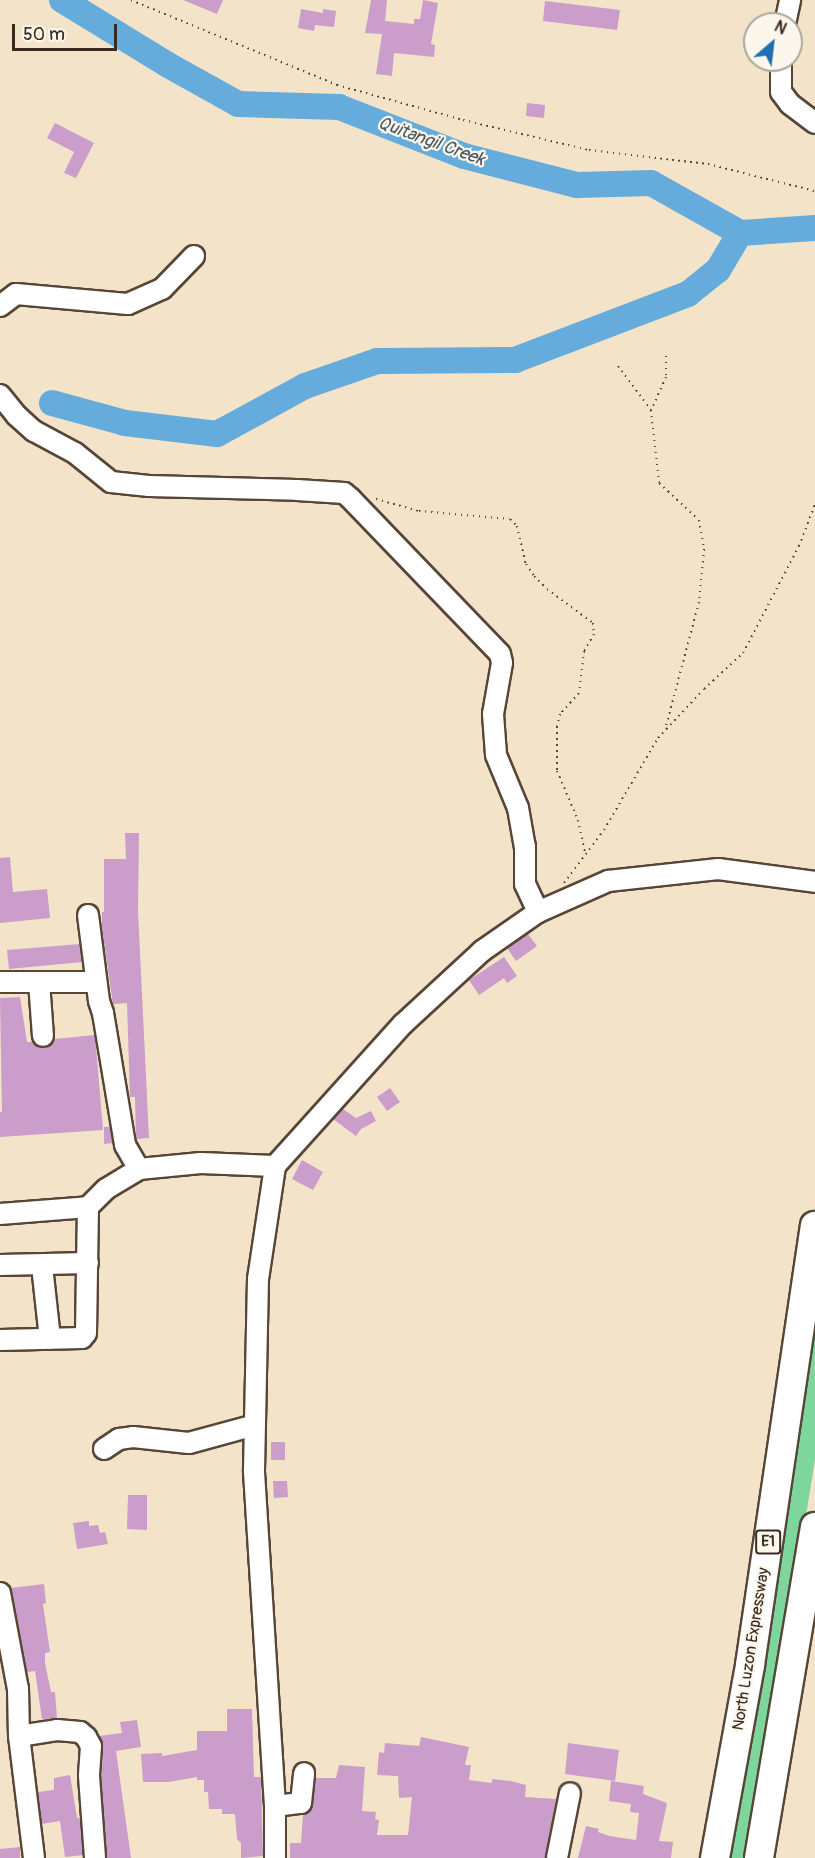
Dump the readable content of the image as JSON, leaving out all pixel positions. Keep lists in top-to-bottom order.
{
  "streets": {
    "highway": ["E1", "North Luzon Expressway"]
  },
  "water": ["Quitangil Creek"],
  "scale_bar": "50 m",
  "north": "top right"
}
